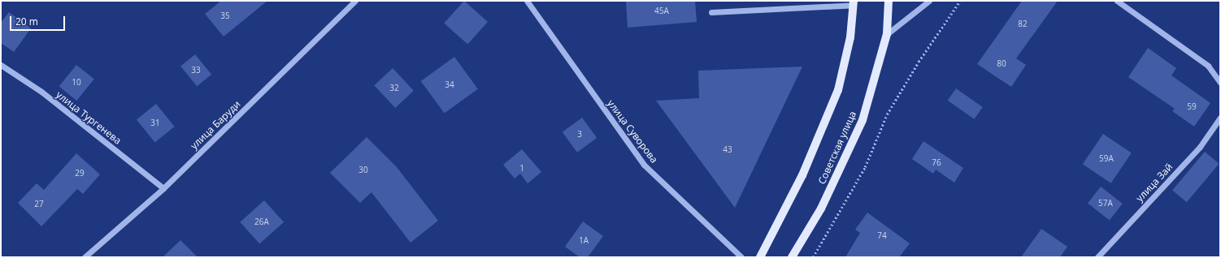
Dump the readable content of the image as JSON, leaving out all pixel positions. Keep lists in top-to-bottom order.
{
  "streets": {
    "main road": ["Советская улица"],
    "street": [
      "улица Тургенева",
      "улица Баруди",
      "улица Суворова",
      "улица Зай"
    ]
  },
  "crossings": [
    ["улица Тургенева", "улица Баруди"]
  ],
  "house_numbers": [
    "45А",
    "35",
    "82",
    "80",
    "33",
    "10",
    "34",
    "32",
    "59",
    "31",
    "3",
    "43",
    "59А",
    "76",
    "1",
    "30",
    "29",
    "57А",
    "27",
    "26А",
    "74",
    "1А"
  ],
  "scale_bar": "20 m"
}
